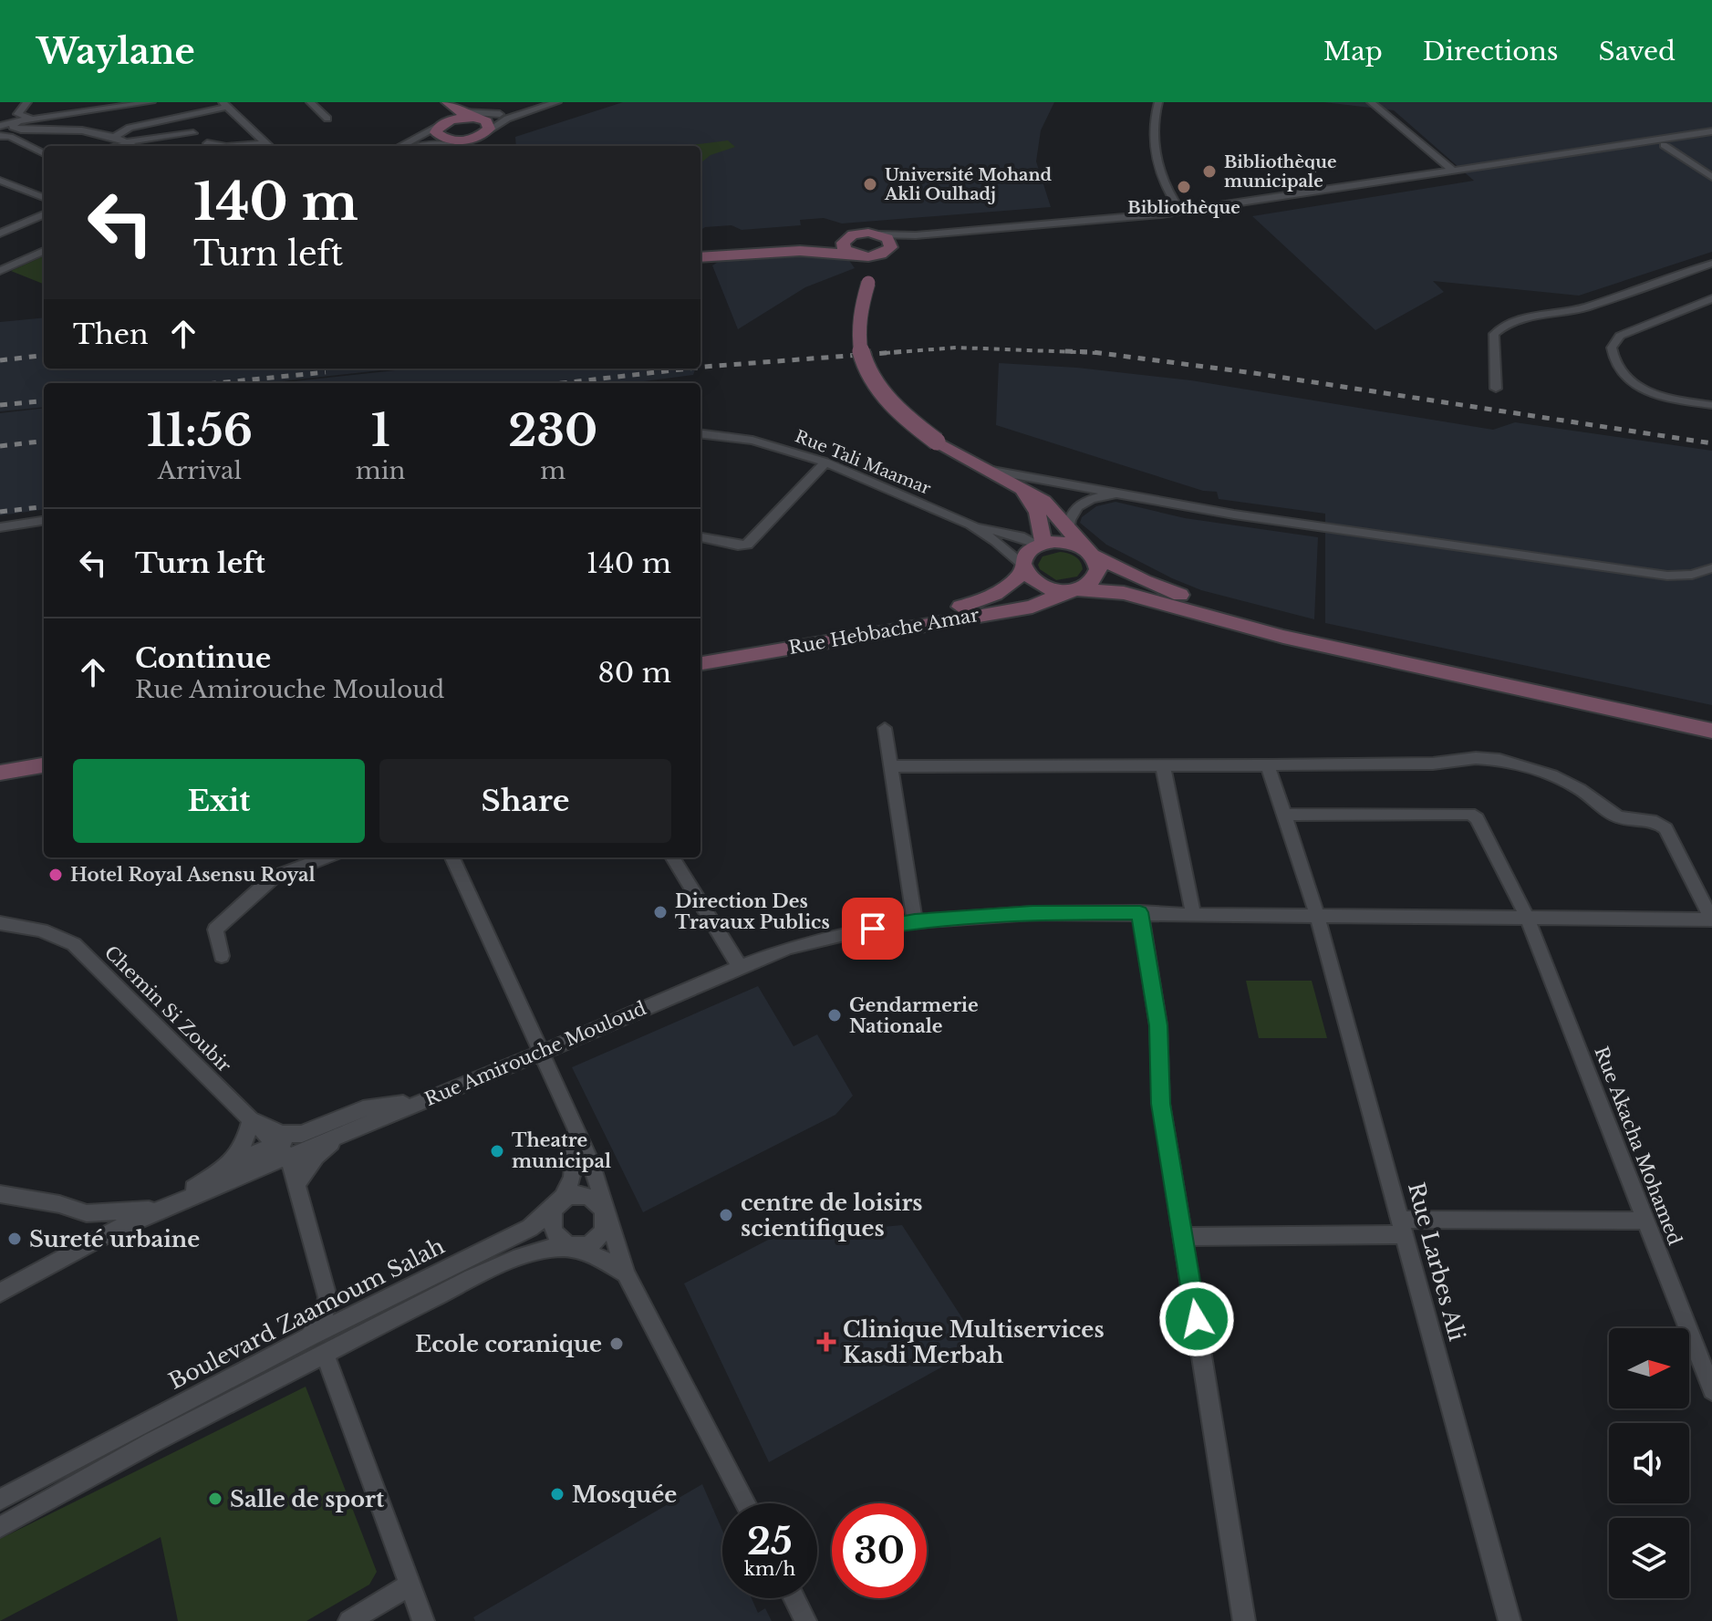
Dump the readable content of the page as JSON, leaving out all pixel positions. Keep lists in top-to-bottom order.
{
  "streets": {
    "main road": ["Rue Hebbache Amar"],
    "street": [
      "Rue Tali Maamar",
      "Chemin Si Zoubir",
      "Rue Amirouche Mouloud",
      "Rue Akacha Mohamed",
      "Rue Larbes Ali",
      "Boulevard Zaamoum Salah"
    ]
  },
  "crossings": [
    ["Chemin Si Zoubir", "Rue Amirouche Mouloud"],
    ["Rue Amirouche Mouloud", "Rue Akacha Mohamed"],
    ["Rue Amirouche Mouloud", "Rue Larbes Ali"],
    ["Rue Akacha Mohamed", "Rue Larbes Ali"]
  ],
  "places": {
    "other": [
      "Bibliothèque municipale",
      "Université Mohand Akli Oulhadj",
      "Bibliothèque",
      "Hotel Royal Asensu Royal",
      "Direction Des Travaux Publics",
      "Gendarmerie Nationale",
      "Theatre municipal",
      "centre de loisirs scientifiques",
      "Sureté urbaine",
      "Ecole coranique",
      "Mosquée",
      "Salle de sport"
    ],
    "health": ["Clinique Multiservices Kasdi Merbah"]
  },
  "north": "right",
  "page": {
    "header": "Waylane",
    "nav": ["Map", "Directions", "Saved"],
    "turn": ["140 m", "Turn left"],
    "then": "Then",
    "eta": [
      "11:56",
      "Arrival",
      "1",
      "min",
      "230",
      "m"
    ],
    "list": [
      {
        "name": "Turn left",
        "value": "140 m"
      },
      {
        "name": "Continue",
        "note": "Rue Amirouche Mouloud",
        "value": "80 m"
      }
    ],
    "buttons": ["Exit", "Share"],
    "speed": "25 km/h",
    "limit": "30"
  }
}
